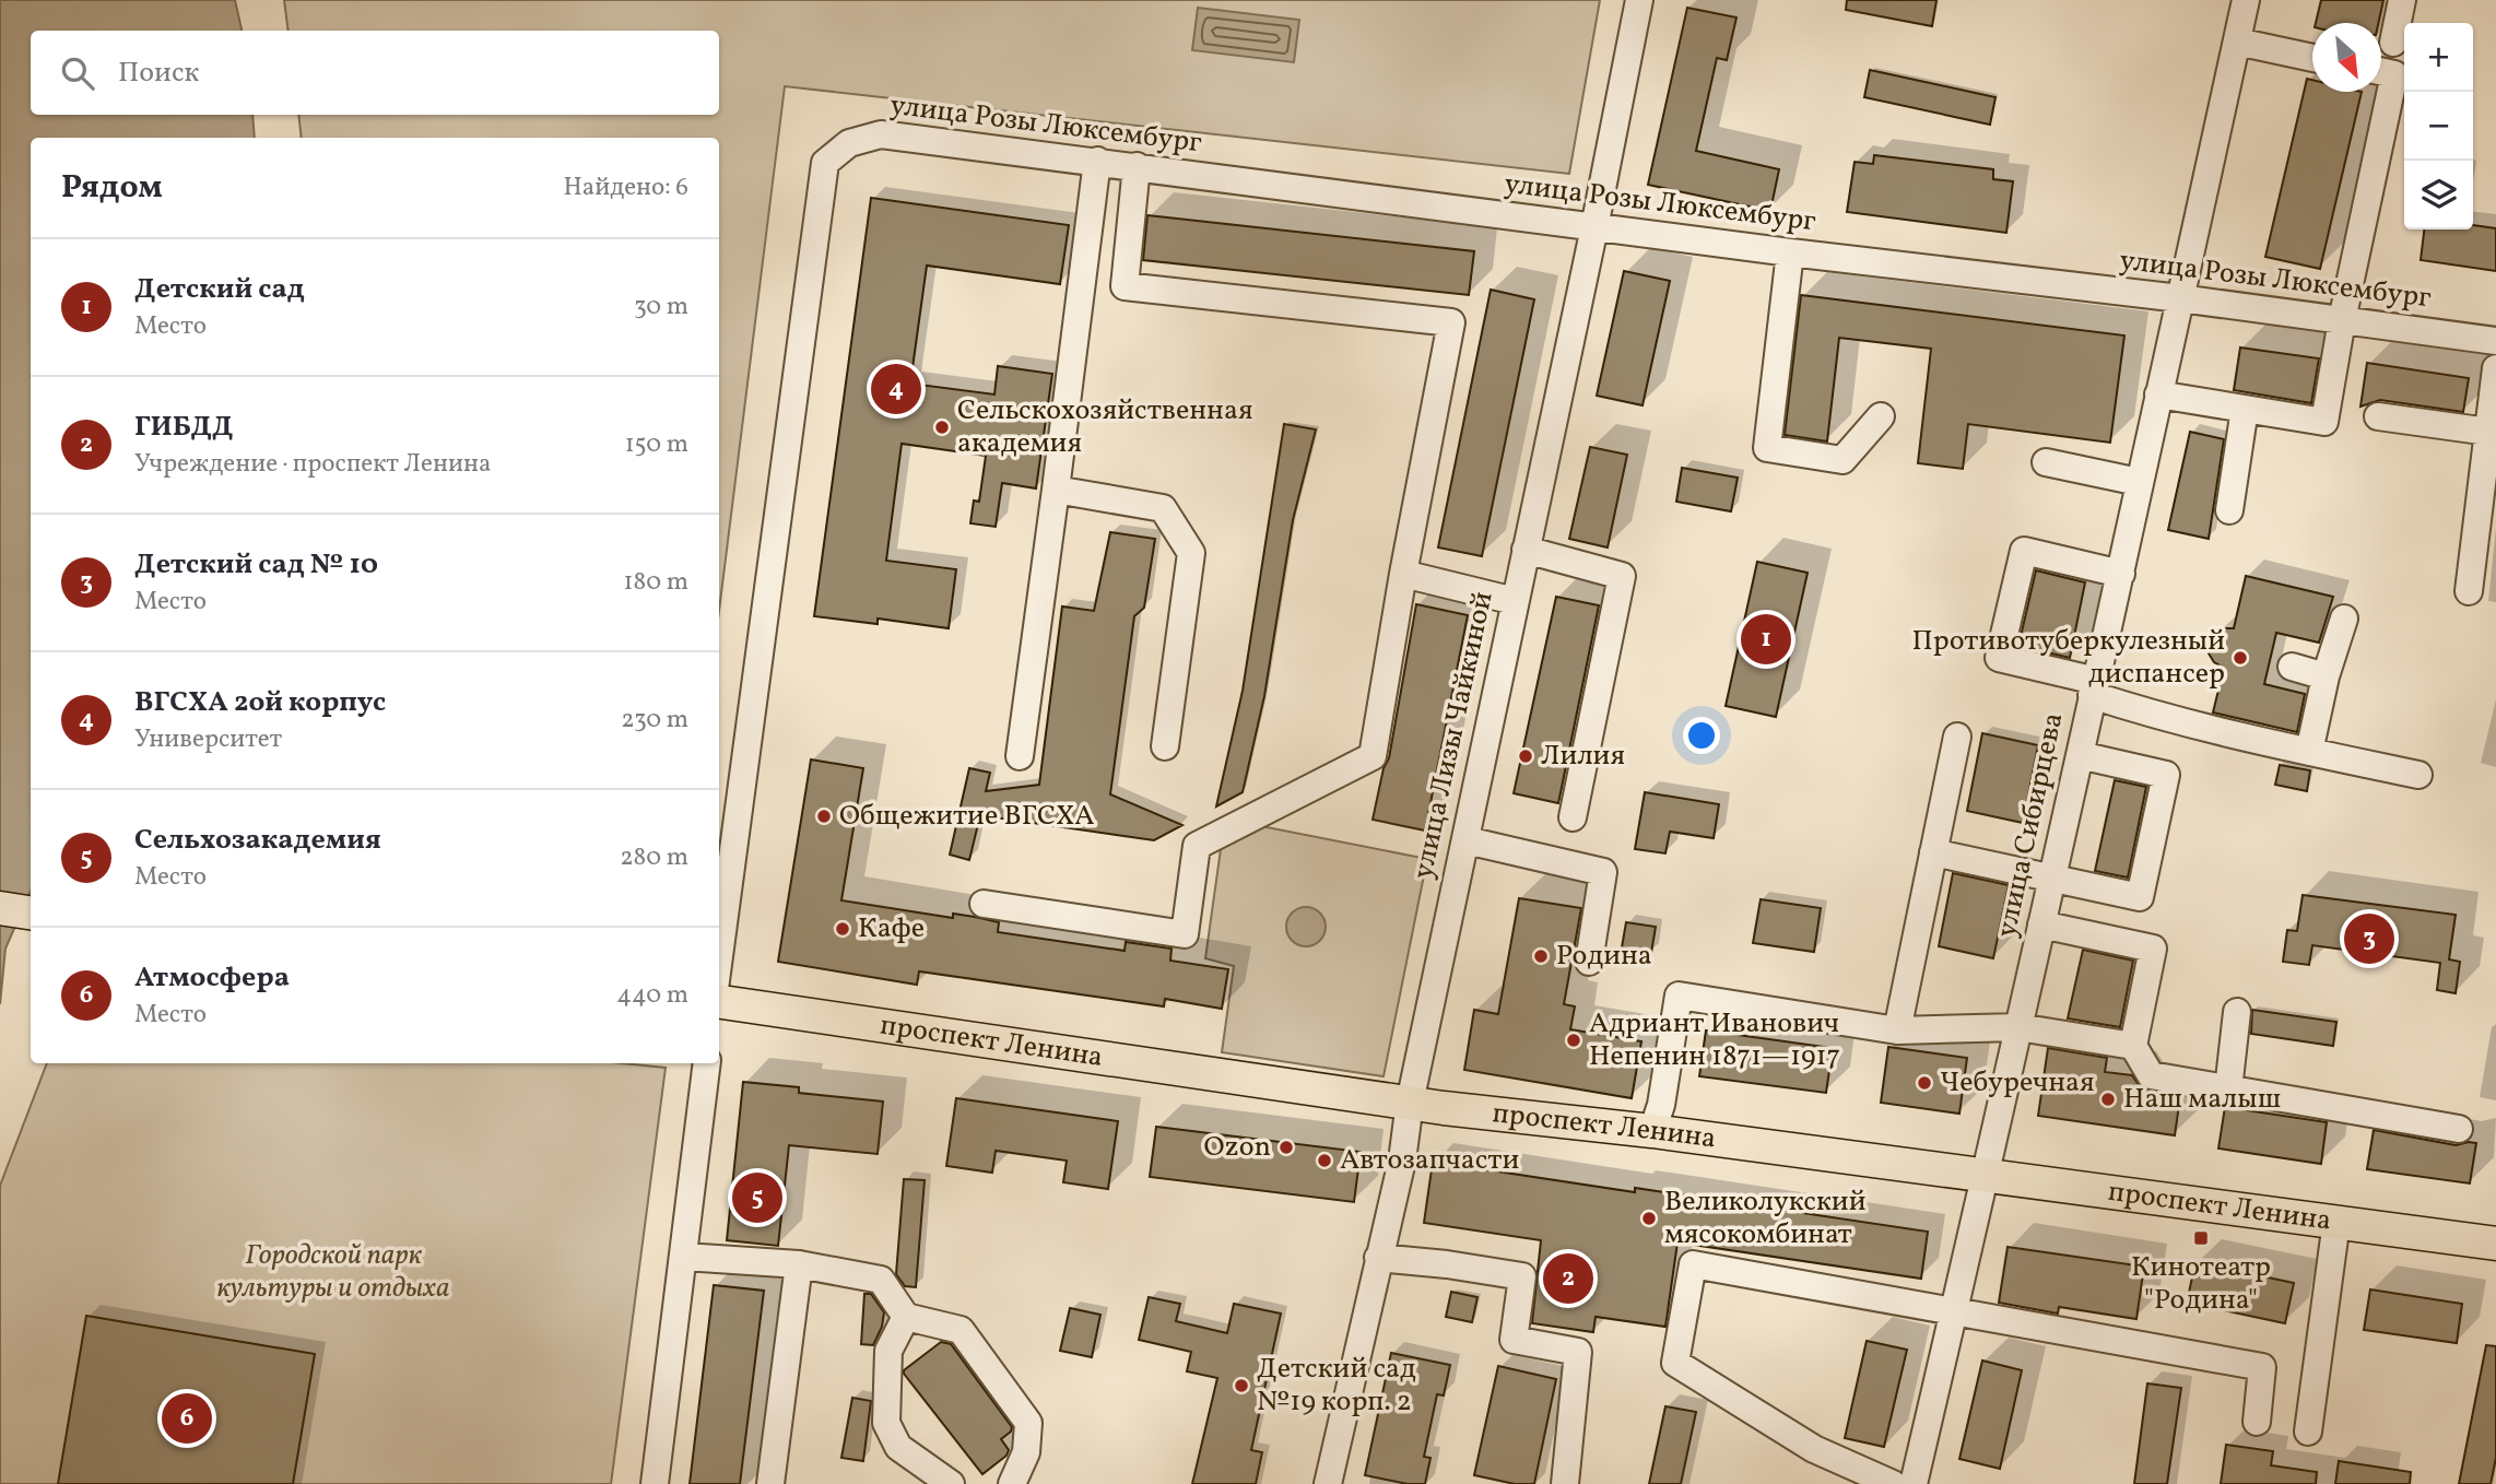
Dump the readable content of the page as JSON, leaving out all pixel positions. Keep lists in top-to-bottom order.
{
  "streets": {
    "main road": ["проспект Ленина"],
    "street": ["улица Розы Люксембург", "улица Лизы Чайкиной", "улица Сибирцева"]
  },
  "crossings": [
    ["улица Розы Люксембург", "улица Лизы Чайкиной"],
    ["улица Розы Люксембург", "улица Сибирцева"],
    ["улица Лизы Чайкиной", "проспект Ленина"],
    ["улица Сибирцева", "проспект Ленина"]
  ],
  "parks": ["Городской парк культуры и отдыха"],
  "places": {
    "other": [
      "Сельскохозяйственная академия",
      "Противотуберкулезный диспансер",
      "Лилия",
      "Общежитие ВГСХА",
      "Кафе",
      "Родина",
      "Адриант Иванович Непенин 1871—1917",
      "Чебуречная",
      "Наш малыш",
      "Ozon",
      "Автозапчасти",
      "Великолукский мясокомбинат",
      "Детский сад №19 корп. 2"
    ],
    "transit": ["Кинотеатр \"Родина\""]
  },
  "north": "bottom right",
  "page": {
    "map_buttons": ["+", "−"],
    "search": "Поиск",
    "heading": ["Рядом", "Найдено: 6"],
    "list": [
      {
        "mark": "1",
        "name": "Детский сад",
        "note": "Место",
        "value": "30 m"
      },
      {
        "mark": "2",
        "name": "ГИБДД",
        "note": "Учреждение · проспект Ленина",
        "value": "150 m"
      },
      {
        "mark": "3",
        "name": "Детский сад № 10",
        "note": "Место",
        "value": "180 m"
      },
      {
        "mark": "4",
        "name": "ВГСХА 2ой корпус",
        "note": "Университет",
        "value": "230 m"
      },
      {
        "mark": "5",
        "name": "Сельхозакадемия",
        "note": "Место",
        "value": "280 m"
      },
      {
        "mark": "6",
        "name": "Атмосфера",
        "note": "Место",
        "value": "440 m"
      }
    ],
    "pins": [
      "4",
      "1",
      "3",
      "5",
      "2",
      "6"
    ]
  }
}
